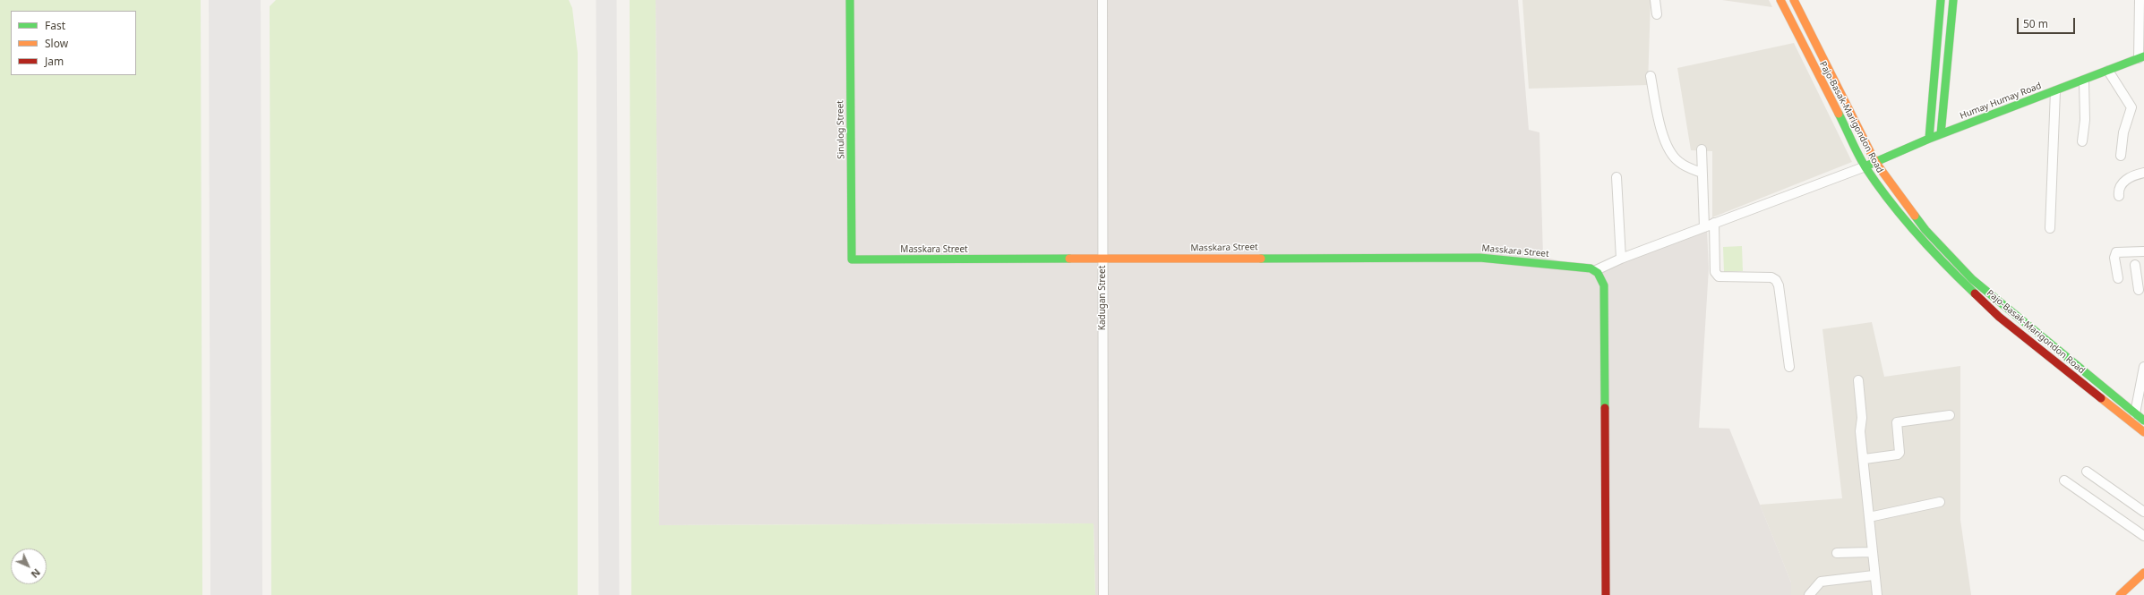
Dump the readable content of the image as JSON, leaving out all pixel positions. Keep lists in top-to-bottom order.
{
  "streets": {
    "street": [
      "Humay Humay Road",
      "Pajo-Basak-Marigondon Road",
      "Sinulog Street",
      "Masskara Street",
      "Kadugan Street"
    ]
  },
  "crossings": [
    ["Humay Humay Road", "Pajo-Basak-Marigondon Road"],
    ["Sinulog Street", "Masskara Street"],
    ["Masskara Street", "Kadugan Street"]
  ],
  "legend": ["Fast", "Slow", "Jam"],
  "scale_bar": "50 m",
  "north": "bottom right"
}
